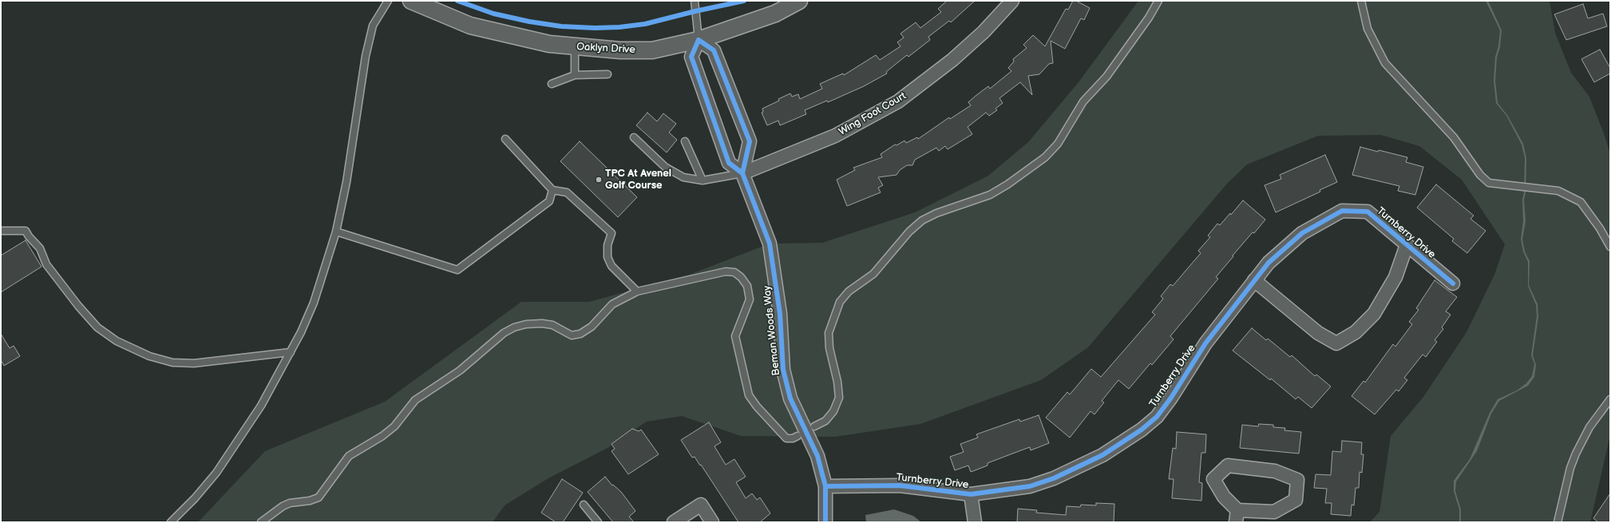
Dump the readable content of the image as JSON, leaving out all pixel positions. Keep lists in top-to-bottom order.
{
  "streets": {
    "street": [
      "Oaklyn Drive",
      "Wing Foot Court",
      "Turnberry Drive",
      "Beman Woods Way"
    ]
  },
  "crossings": [
    ["Oaklyn Drive", "Beman Woods Way"],
    ["Wing Foot Court", "Beman Woods Way"],
    ["Turnberry Drive", "Beman Woods Way"]
  ],
  "places": ["TPC At Avenel Golf Course"]
}
